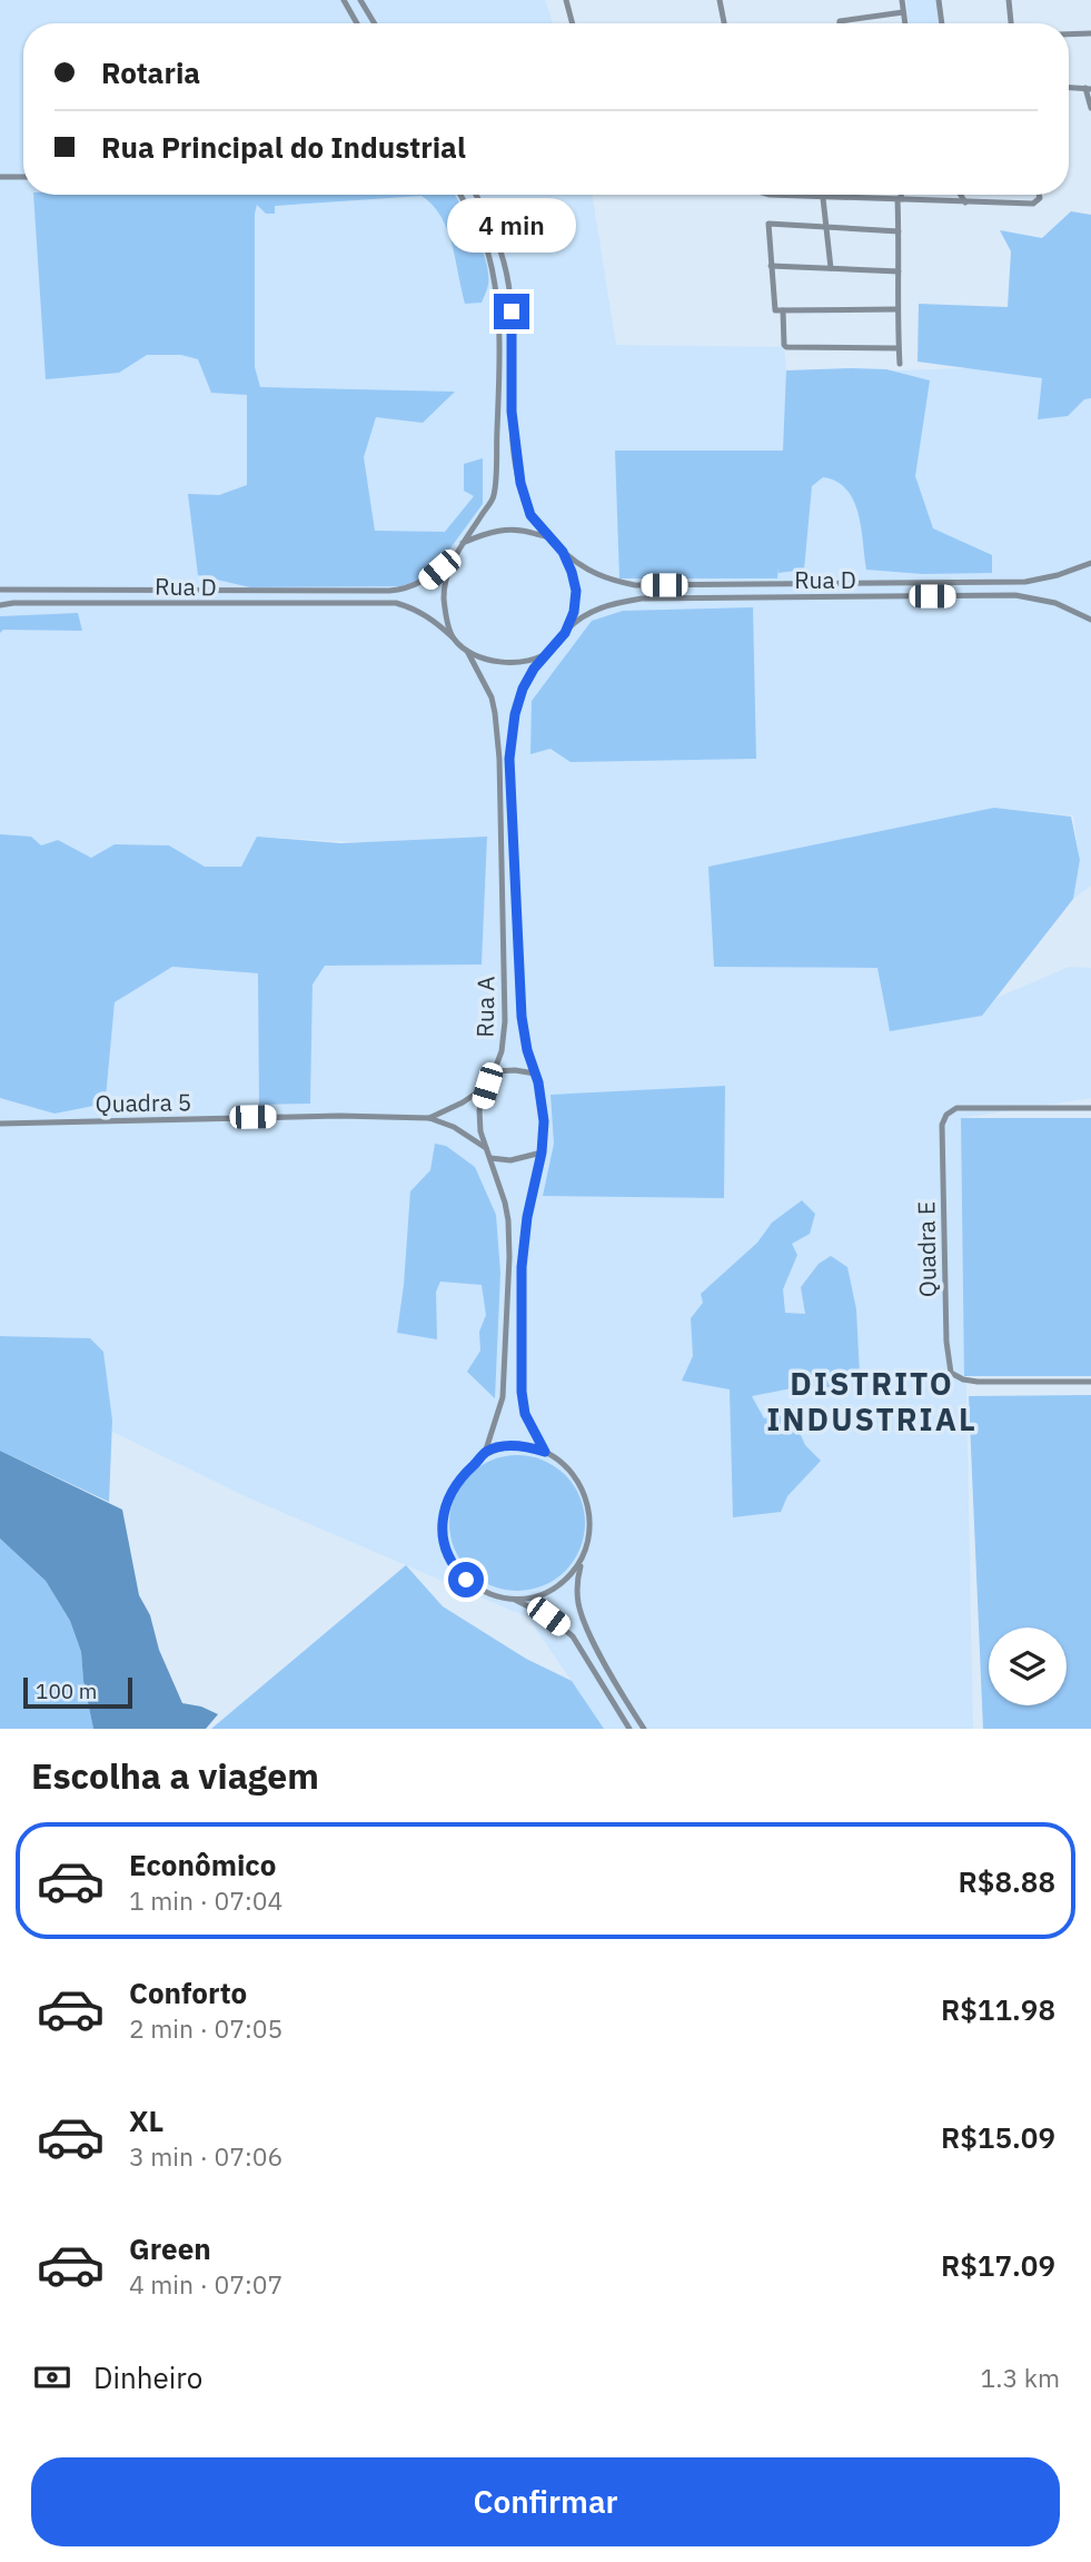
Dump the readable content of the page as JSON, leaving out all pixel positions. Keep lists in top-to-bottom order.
{
  "streets": {
    "street": [
      "Rua D",
      "Rua A",
      "Quadra 5",
      "Quadra E"
    ]
  },
  "crossings": [
    ["Rua D", "Rua A"],
    ["Rua A", "Quadra 5"]
  ],
  "districts": ["DISTRITO INDUSTRIAL"],
  "scale_bar": "100 m",
  "page": {
    "banner": ["Rotaria", "Rua Principal do Industrial"],
    "bubble": "4 min",
    "scale": "100 m",
    "heading": "Escolha a viagem",
    "list": [
      {
        "name": "Econômico",
        "note": "1 min · 07:04",
        "value": "R$8.88"
      },
      {
        "name": "Conforto",
        "note": "2 min · 07:05",
        "value": "R$11.98"
      },
      {
        "name": "XL",
        "note": "3 min · 07:06",
        "value": "R$15.09"
      },
      {
        "name": "Green",
        "note": "4 min · 07:07",
        "value": "R$17.09"
      }
    ],
    "pay": ["Dinheiro", "1.3 km"],
    "buttons": "Confirmar"
  }
}
